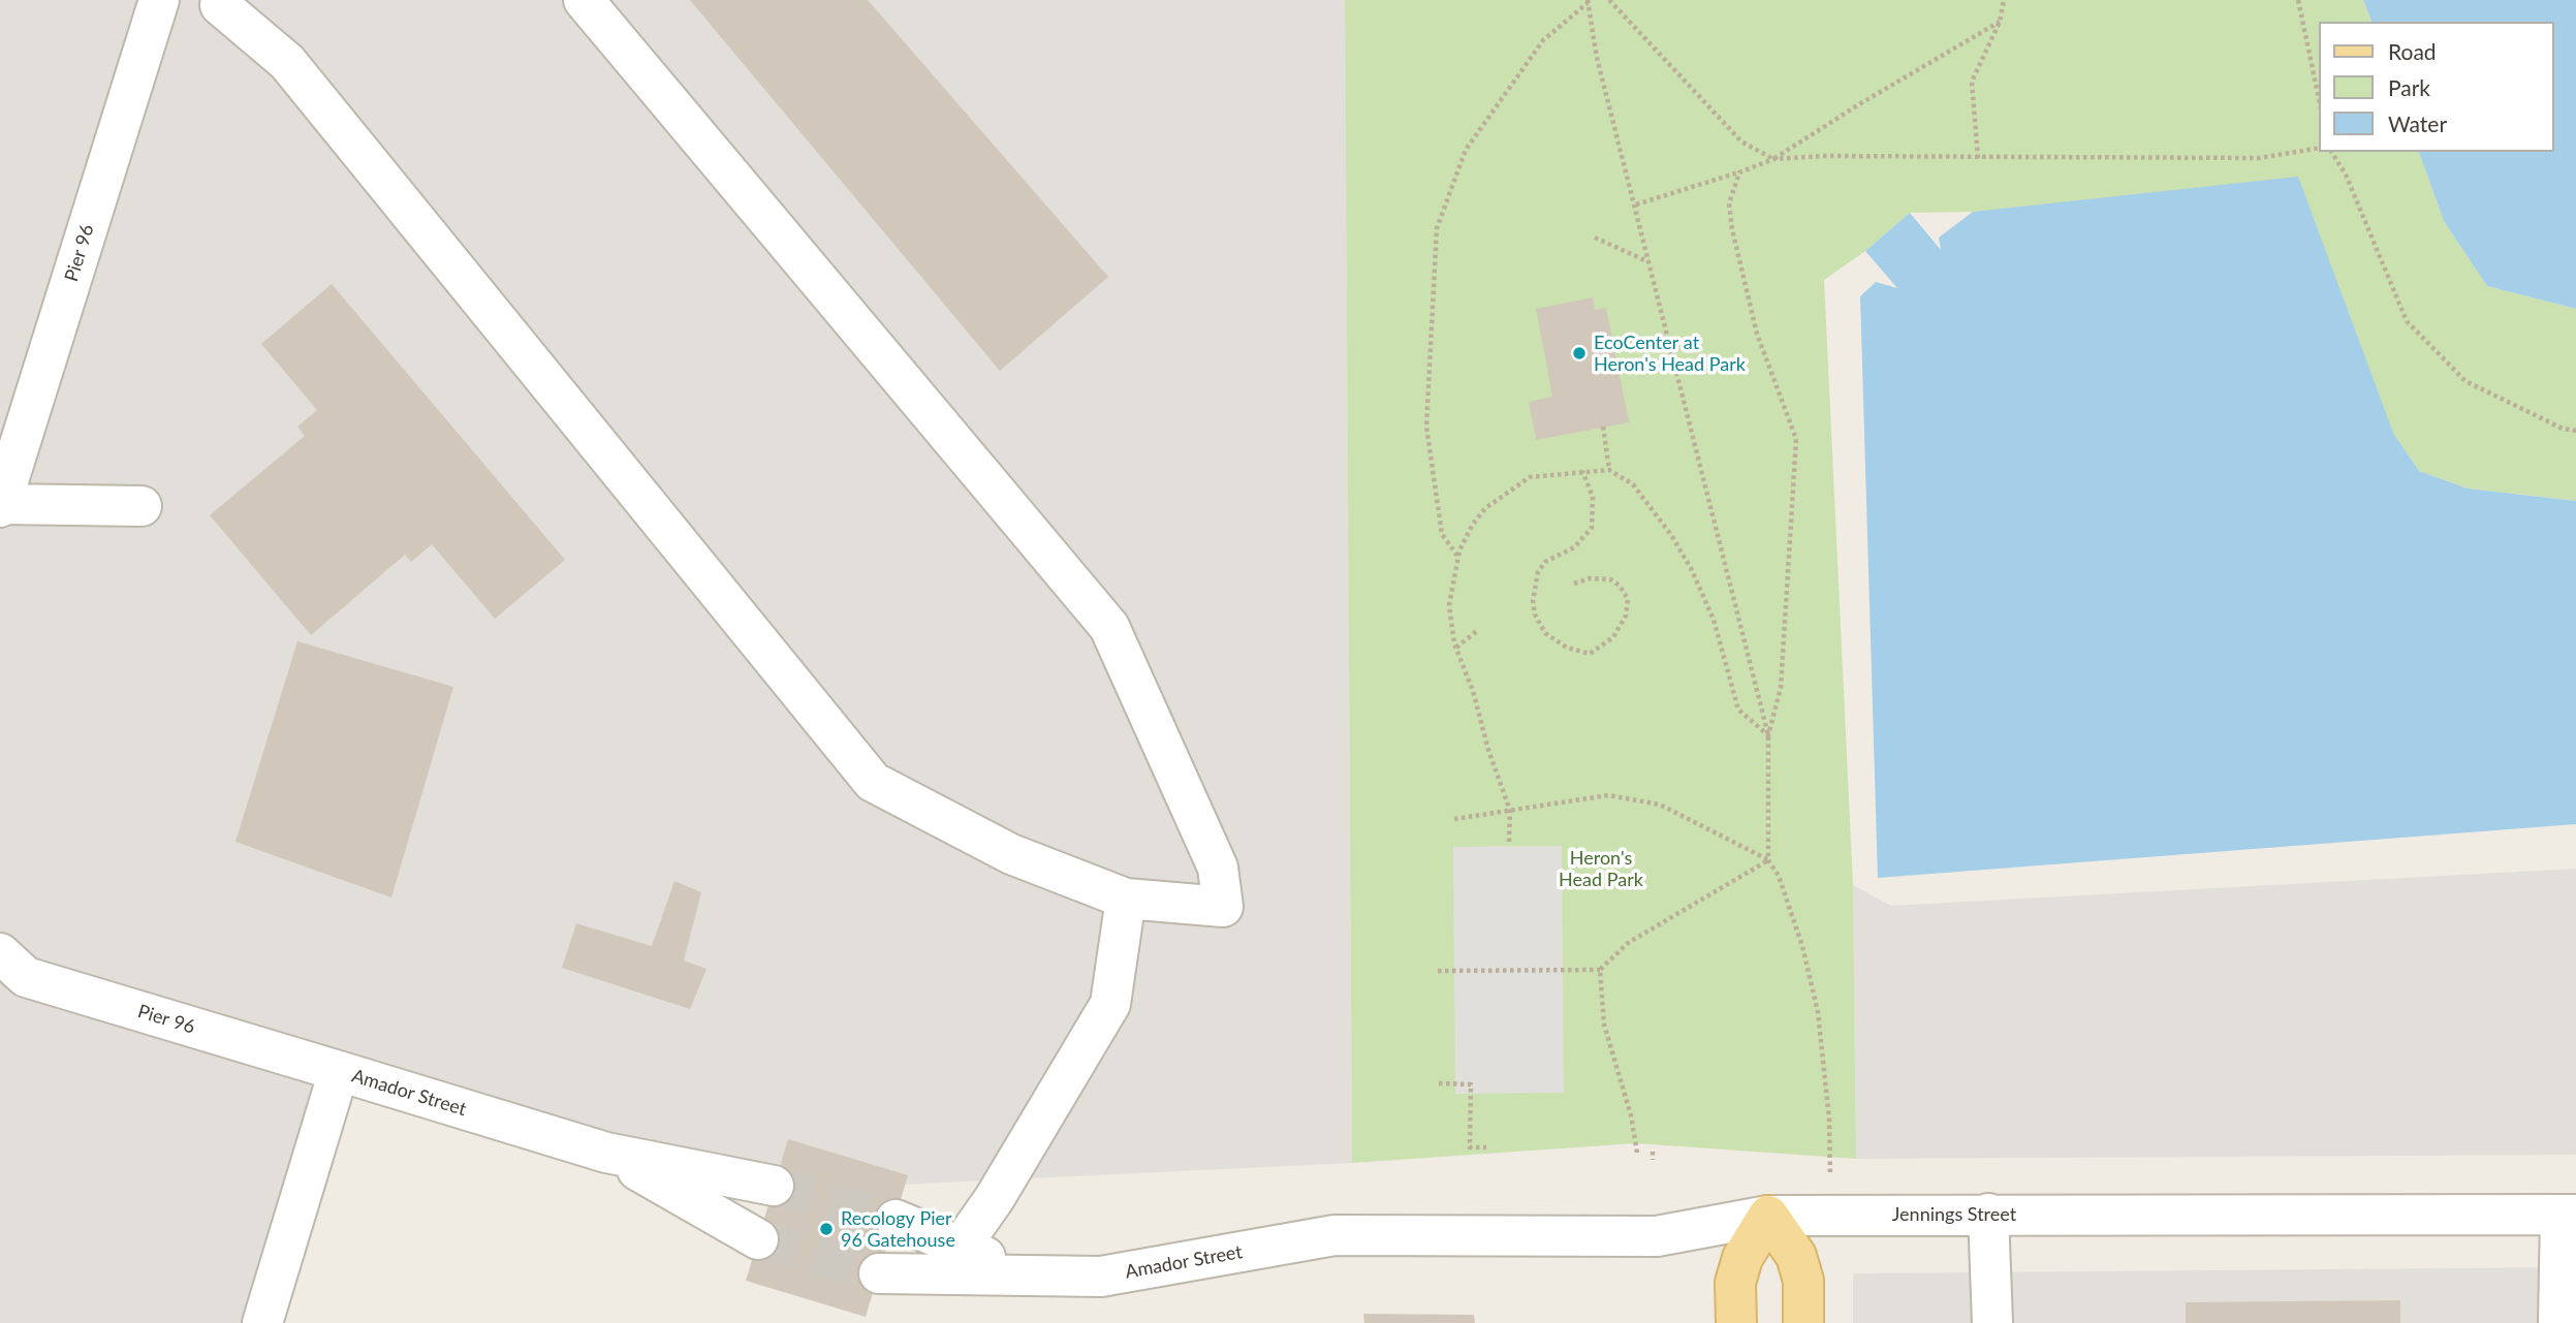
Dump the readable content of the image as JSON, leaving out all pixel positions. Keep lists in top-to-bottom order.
{
  "streets": {
    "street": ["Pier 96", "Amador Street", "Jennings Street"]
  },
  "crossings": [
    ["Pier 96", "Amador Street"],
    ["Amador Street", "Jennings Street"]
  ],
  "parks": ["Heron's Head Park"],
  "places": ["EcoCenter at Heron's Head Park", "Recology Pier 96 Gatehouse"],
  "legend": ["Road", "Park", "Water"]
}
